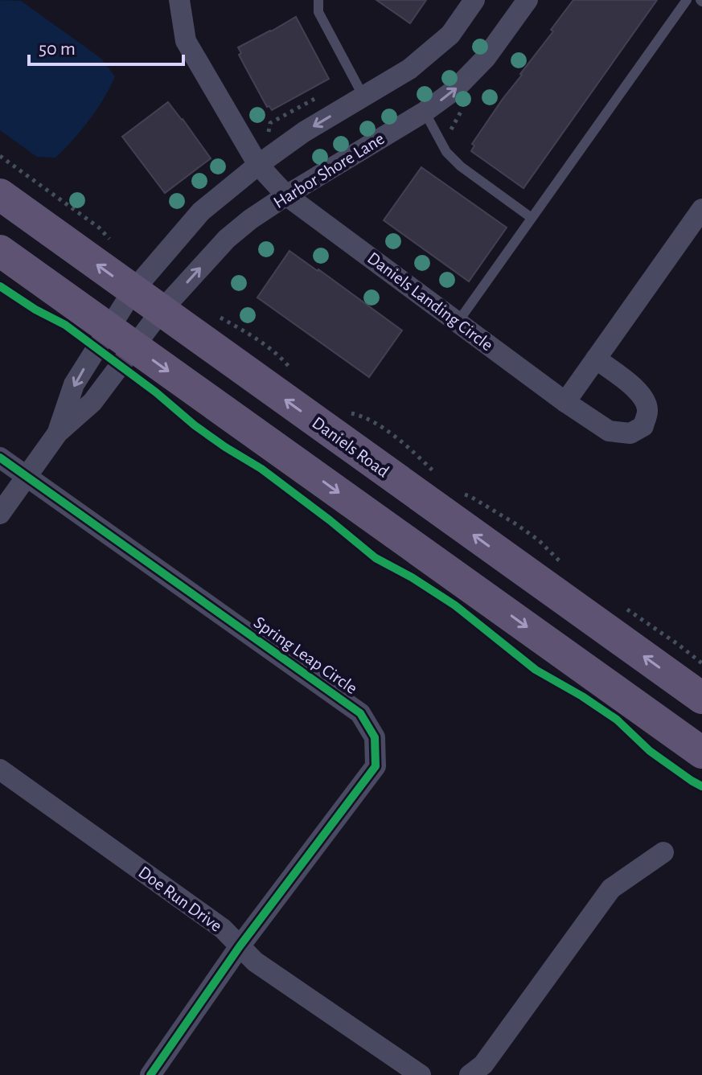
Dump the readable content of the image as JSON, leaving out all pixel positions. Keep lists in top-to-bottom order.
{
  "streets": {
    "main road": ["Daniels Road"],
    "street": [
      "Harbor Shore Lane",
      "Daniels Landing Circle",
      "Spring Leap Circle",
      "Doe Run Drive"
    ]
  },
  "crossings": [
    ["Harbor Shore Lane", "Daniels Landing Circle"],
    ["Harbor Shore Lane", "Daniels Road"],
    ["Spring Leap Circle", "Doe Run Drive"]
  ],
  "scale_bar": "50 m"
}
